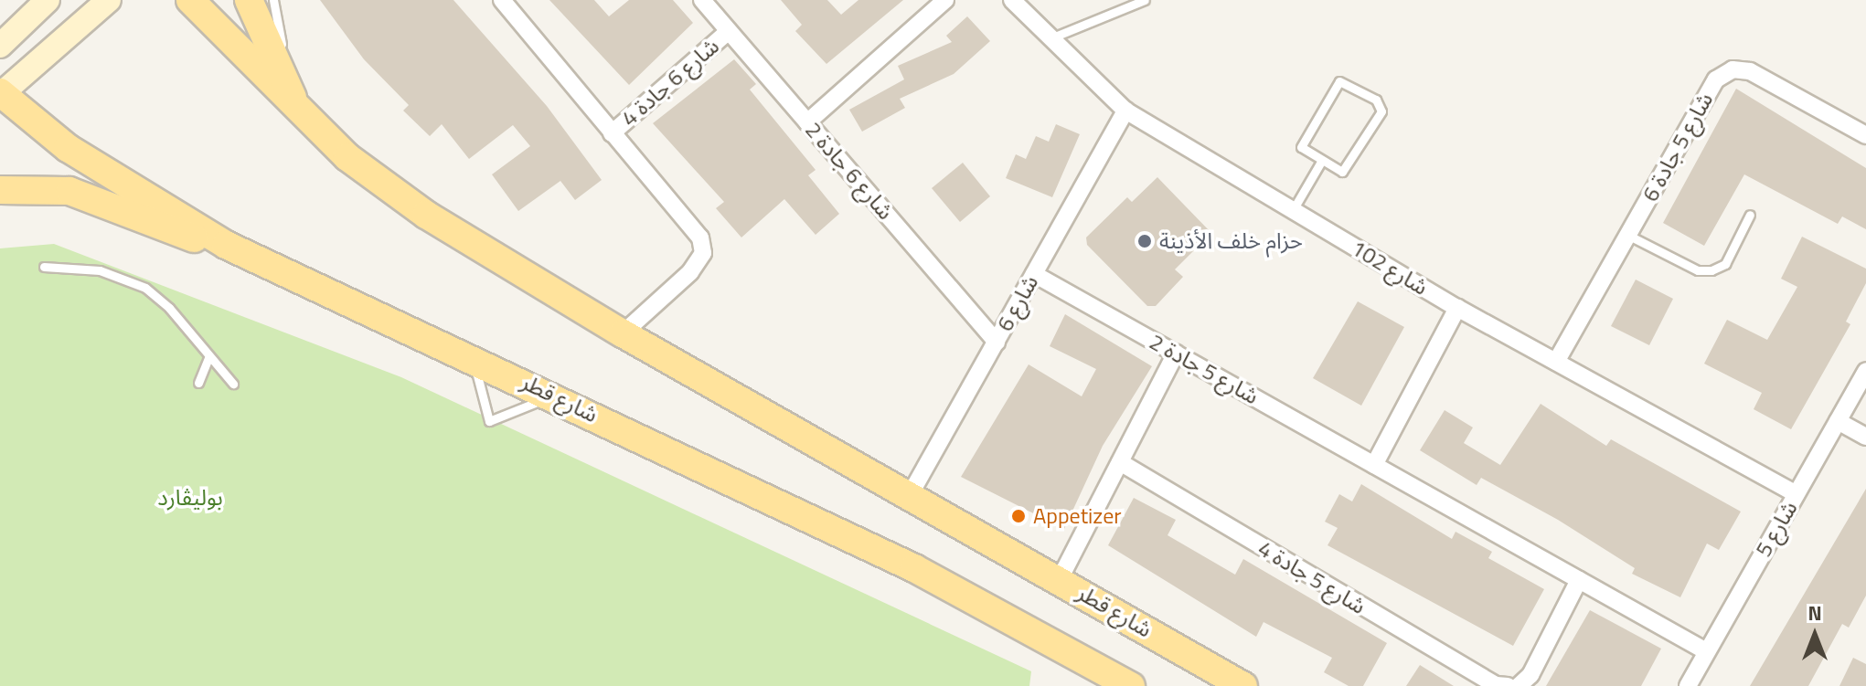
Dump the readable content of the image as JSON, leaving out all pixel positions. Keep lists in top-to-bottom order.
{
  "streets": {
    "main road": ["شارع قطر"],
    "street": [
      "شارع 6 جادة 4",
      "شارع 5 جادة 6",
      "شارع 6 جادة 2",
      "شارع 102",
      "شارع 6",
      "شارع 5 جادة 2",
      "شارع 5",
      "شارع 5 جادة 4"
    ]
  },
  "crossings": [
    ["شارع 6 جادة 4", "شارع 6 جادة 2"],
    ["شارع 6 جادة 4", "شارع قطر"],
    ["شارع 5 جادة 6", "شارع 102"],
    ["شارع 6 جادة 2", "شارع 6"],
    ["شارع 102", "شارع 6"],
    ["شارع 102", "شارع 5"],
    ["شارع 6", "شارع 5 جادة 2"],
    ["شارع 6", "شارع قطر"],
    ["شارع 5 جادة 2", "شارع 5"]
  ],
  "parks": ["بوليڤارد"],
  "places": ["حزام خلف الأذينة", "Appetizer"],
  "north": "top"
}
